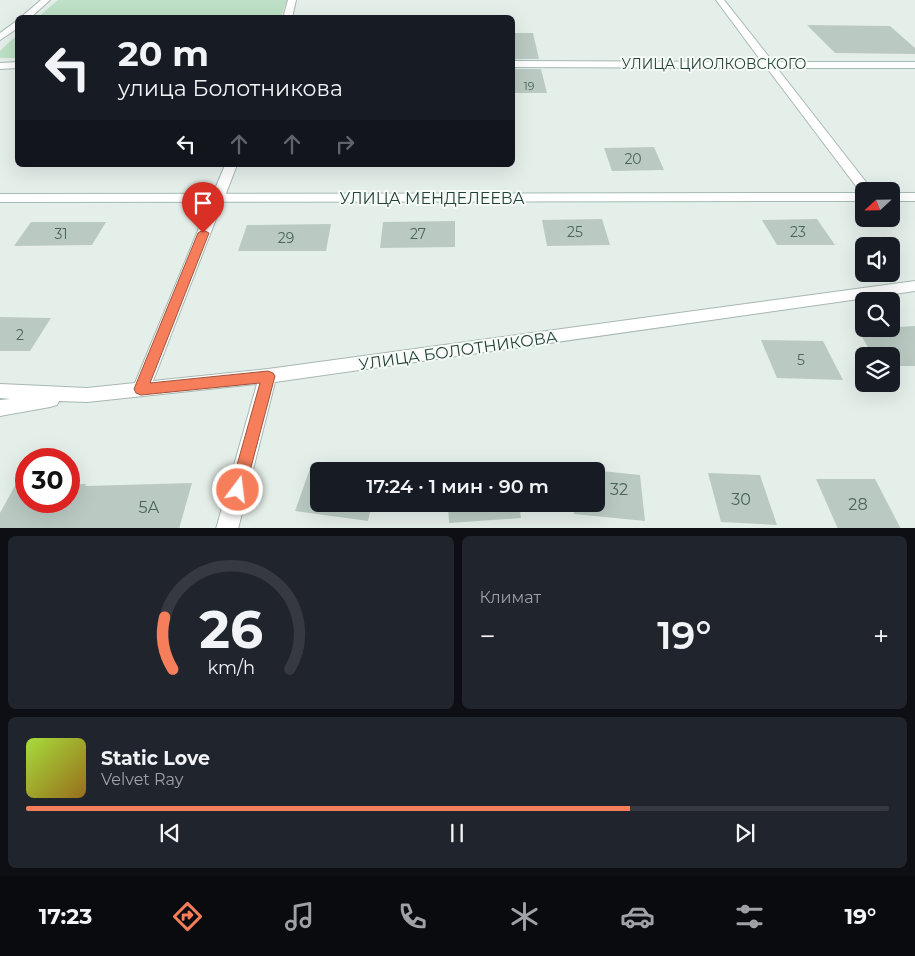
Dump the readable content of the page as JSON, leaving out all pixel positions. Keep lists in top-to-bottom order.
{
  "streets": {
    "street": ["УЛИЦА ЦИОЛКОВСКОГО", "УЛИЦА МЕНДЕЛЕЕВА", "УЛИЦА БОЛОТНИКОВА"]
  },
  "house_numbers": [
    "19",
    "20",
    "25",
    "23",
    "31",
    "27",
    "29",
    "2",
    "5",
    "32",
    "30",
    "28",
    "5А"
  ],
  "north": "left",
  "page": {
    "turn": ["20 m", "улица Болотникова"],
    "limit": "30",
    "trip": "17:24 · 1 мин · 90 m",
    "tile": "Климат",
    "heat": ["−", "19°", "+"],
    "song": ["Static Love", "Velvet Ray"],
    "tabs": ["17:23", "19°"],
    "gauge": ["26", "km/h"]
  }
}
